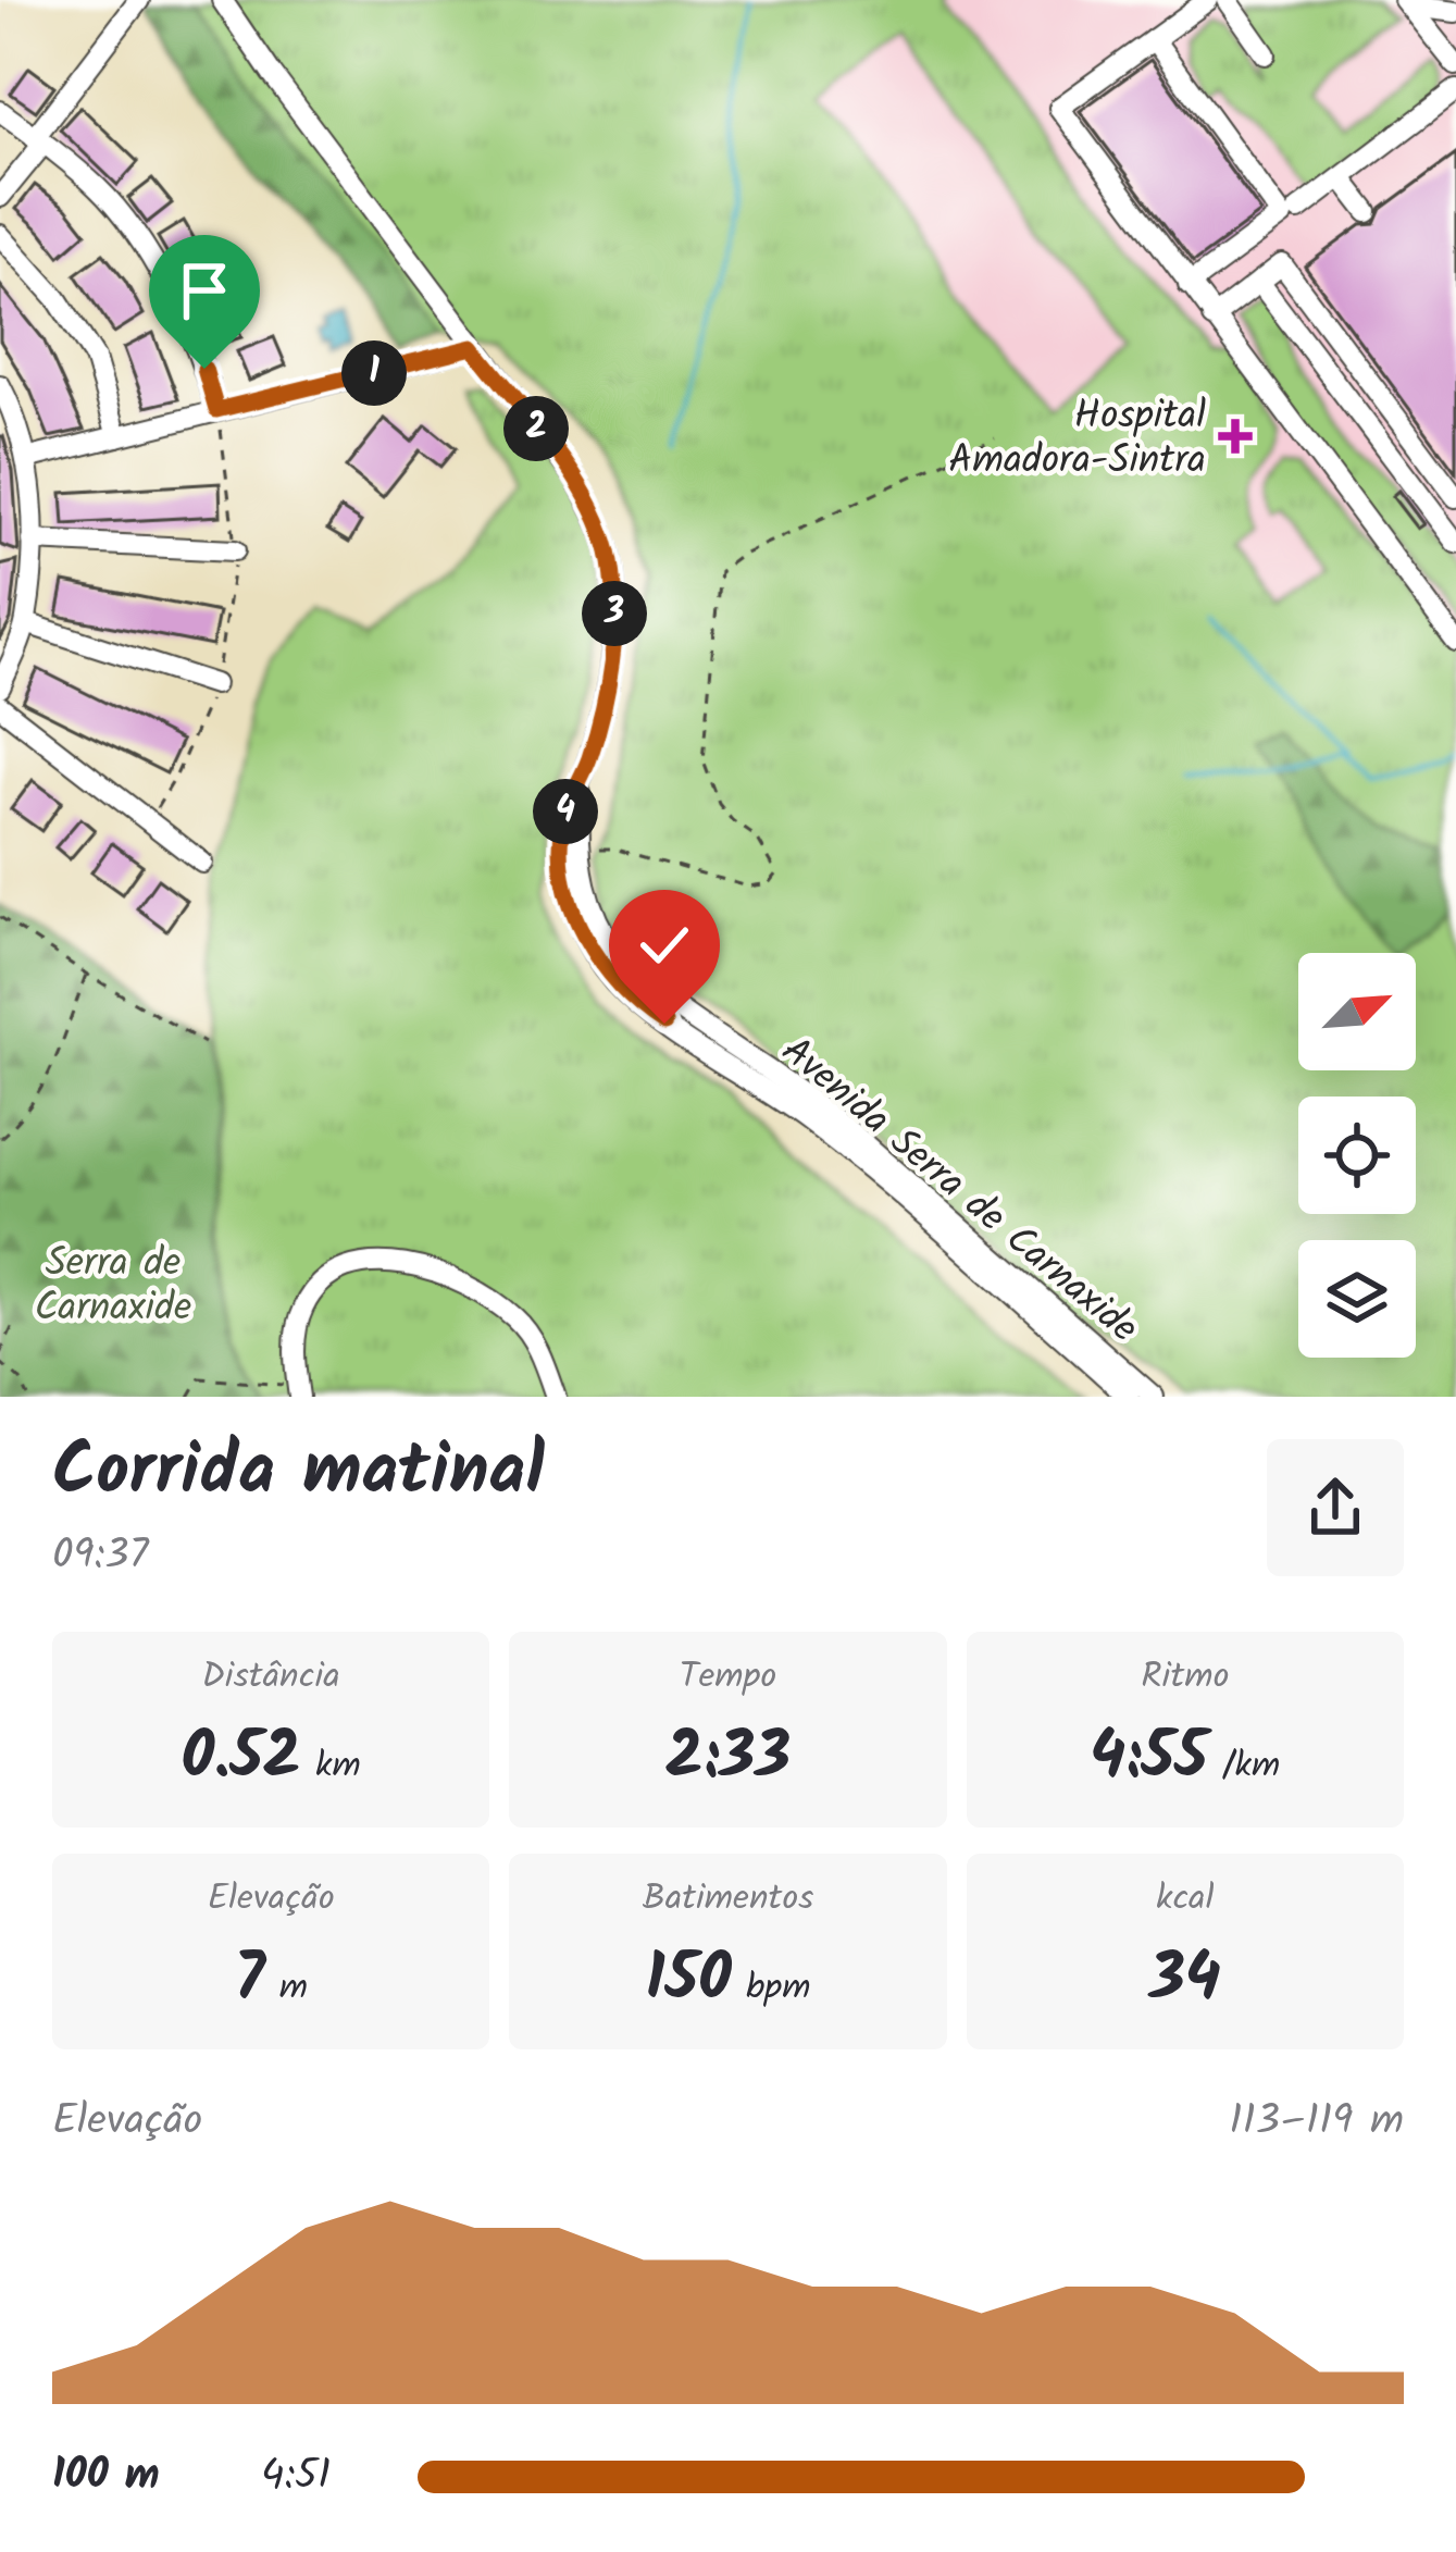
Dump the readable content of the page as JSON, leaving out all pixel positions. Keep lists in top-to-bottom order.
{
  "streets": {
    "street": ["Avenida Serra de Carnaxide"]
  },
  "parks": ["Serra de Carnaxide"],
  "places": {
    "health": ["Hospital Amadora-Sintra"]
  },
  "north": "top right",
  "page": {
    "pins": [
      "1",
      "2",
      "3",
      "4"
    ],
    "heading": ["Corrida matinal", "09:37"],
    "stats": [
      ["Distância", "0.52 km"],
      ["Tempo", "2:33"],
      ["Ritmo", "4:55 /km"],
      ["Elevação", "7 m"],
      ["Batimentos", "150 bpm"],
      ["kcal", "34"]
    ],
    "chart": ["Elevação", "113–119 m"],
    "list": [
      {
        "name": "100 m",
        "note": "4:51"
      }
    ]
  }
}
